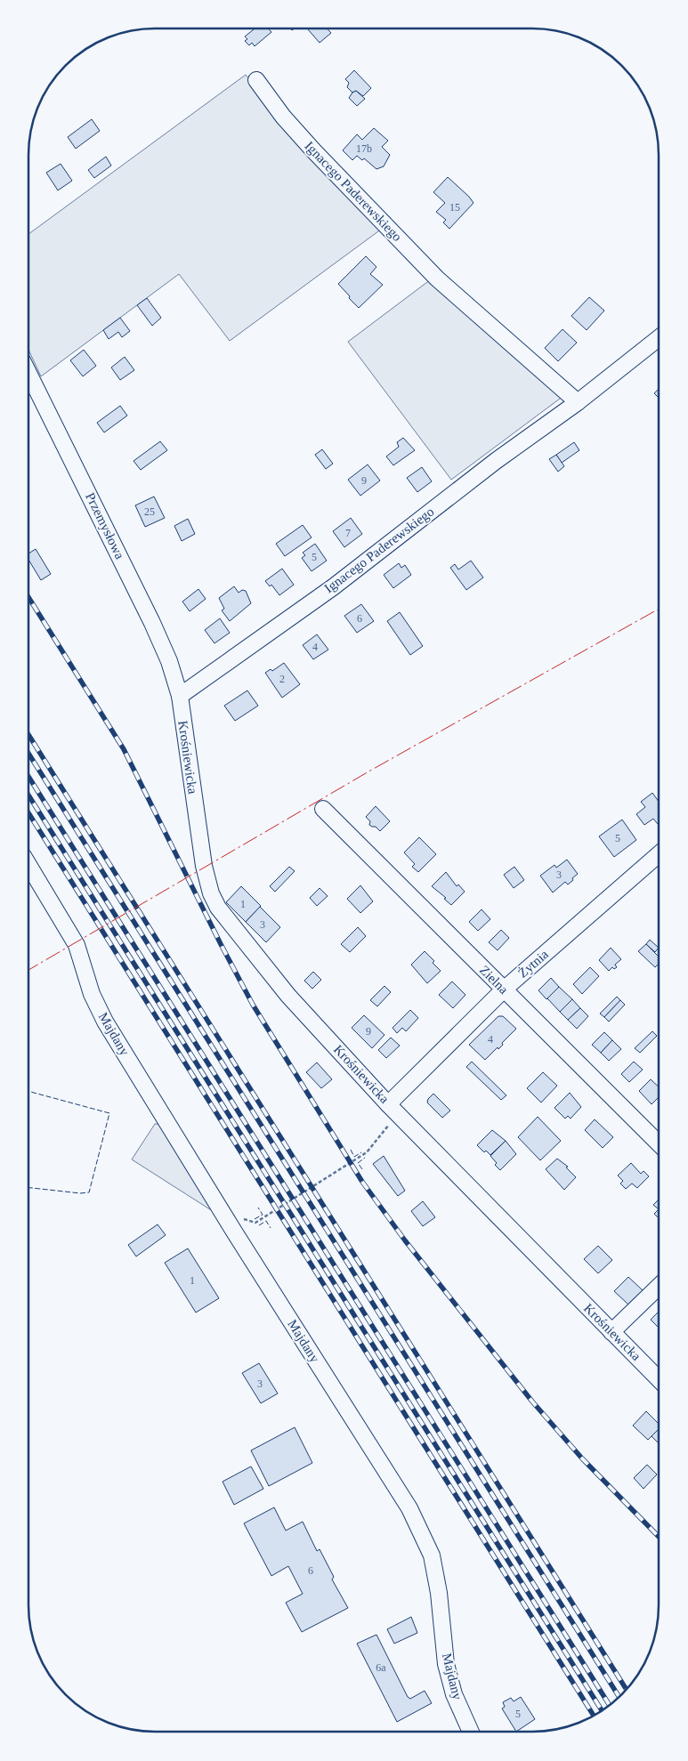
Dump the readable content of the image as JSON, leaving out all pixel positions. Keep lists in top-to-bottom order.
{
  "streets": {
    "street": [
      "Ignacego Paderewskiego",
      "Przemysłowa",
      "Krośniewicka",
      "Żytnia",
      "Zielna",
      "Majdany"
    ]
  },
  "crossings": [
    ["Ignacego Paderewskiego", "Przemysłowa"],
    ["Ignacego Paderewskiego", "Krośniewicka"],
    ["Przemysłowa", "Krośniewicka"],
    ["Krośniewicka", "Żytnia"],
    ["Żytnia", "Zielna"]
  ],
  "house_numbers": [
    "17b",
    "15",
    "9",
    "25",
    "7",
    "5",
    "6",
    "4",
    "2",
    "5",
    "3",
    "1",
    "3",
    "9",
    "4",
    "1",
    "3",
    "6",
    "6a",
    "5"
  ]
}
